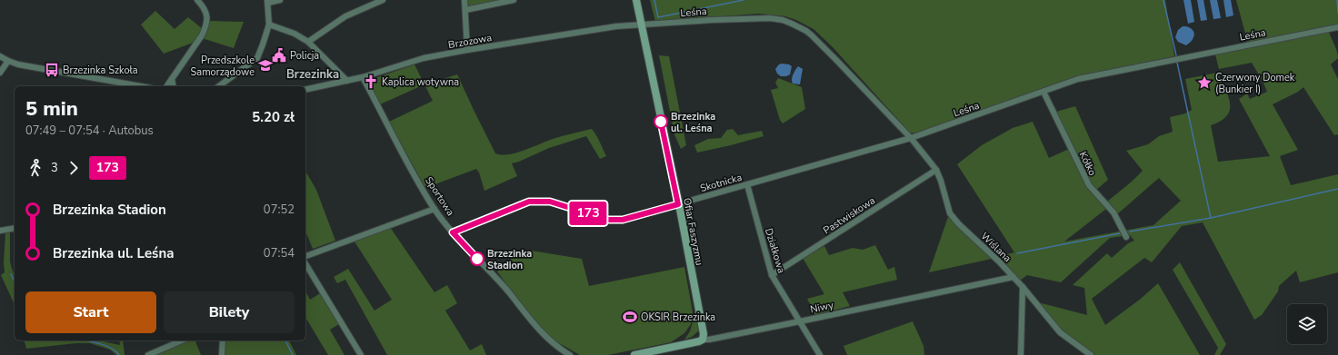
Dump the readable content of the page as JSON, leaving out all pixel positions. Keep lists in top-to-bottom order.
{
  "streets": {
    "street": [
      "Leśna",
      "Brzozowa",
      "Kółko",
      "Skotnicka",
      "Sportowa",
      "Pastwiskowa",
      "Ofiar Faszyzmu",
      "Wiślana",
      "Działkowa",
      "Niwy"
    ]
  },
  "crossings": [
    ["Leśna", "Brzozowa"],
    ["Leśna", "Kółko"],
    ["Leśna", "Skotnicka"],
    ["Leśna", "Ofiar Faszyzmu"],
    ["Leśna", "Wiślana"],
    ["Brzozowa", "Sportowa"],
    ["Brzozowa", "Ofiar Faszyzmu"],
    ["Skotnicka", "Sportowa"],
    ["Skotnicka", "Ofiar Faszyzmu"],
    ["Skotnicka", "Wiślana"],
    ["Skotnicka", "Działkowa"],
    ["Pastwiskowa", "Wiślana"],
    ["Pastwiskowa", "Działkowa"],
    ["Ofiar Faszyzmu", "Niwy"],
    ["Wiślana", "Niwy"],
    ["Działkowa", "Niwy"]
  ],
  "districts": ["Brzezinka"],
  "places": {
    "public building": ["Policja"],
    "school or university": ["Przedszkole Samorządowe"],
    "bus stop": ["Brzezinka Szkoła"],
    "church": ["Kaplica wotywna"],
    "place": ["Czerwony Domek (Bunkier I)"],
    "other": ["Brzezinka ul. Leśna", "Brzezinka Stadion"],
    "sports": ["OKSIR Brzezinka"]
  },
  "lines": ["bus line 173"],
  "page": {
    "on_map": "173",
    "heading": ["5 min", "07:49 – 07:54 · Autobus", "5.20 zł"],
    "legs": ["3", "173"],
    "list": [
      {
        "name": "Brzezinka Stadion",
        "value": "07:52"
      },
      {
        "name": "Brzezinka ul. Leśna",
        "value": "07:54"
      }
    ],
    "buttons": ["Start", "Bilety"]
  }
}
